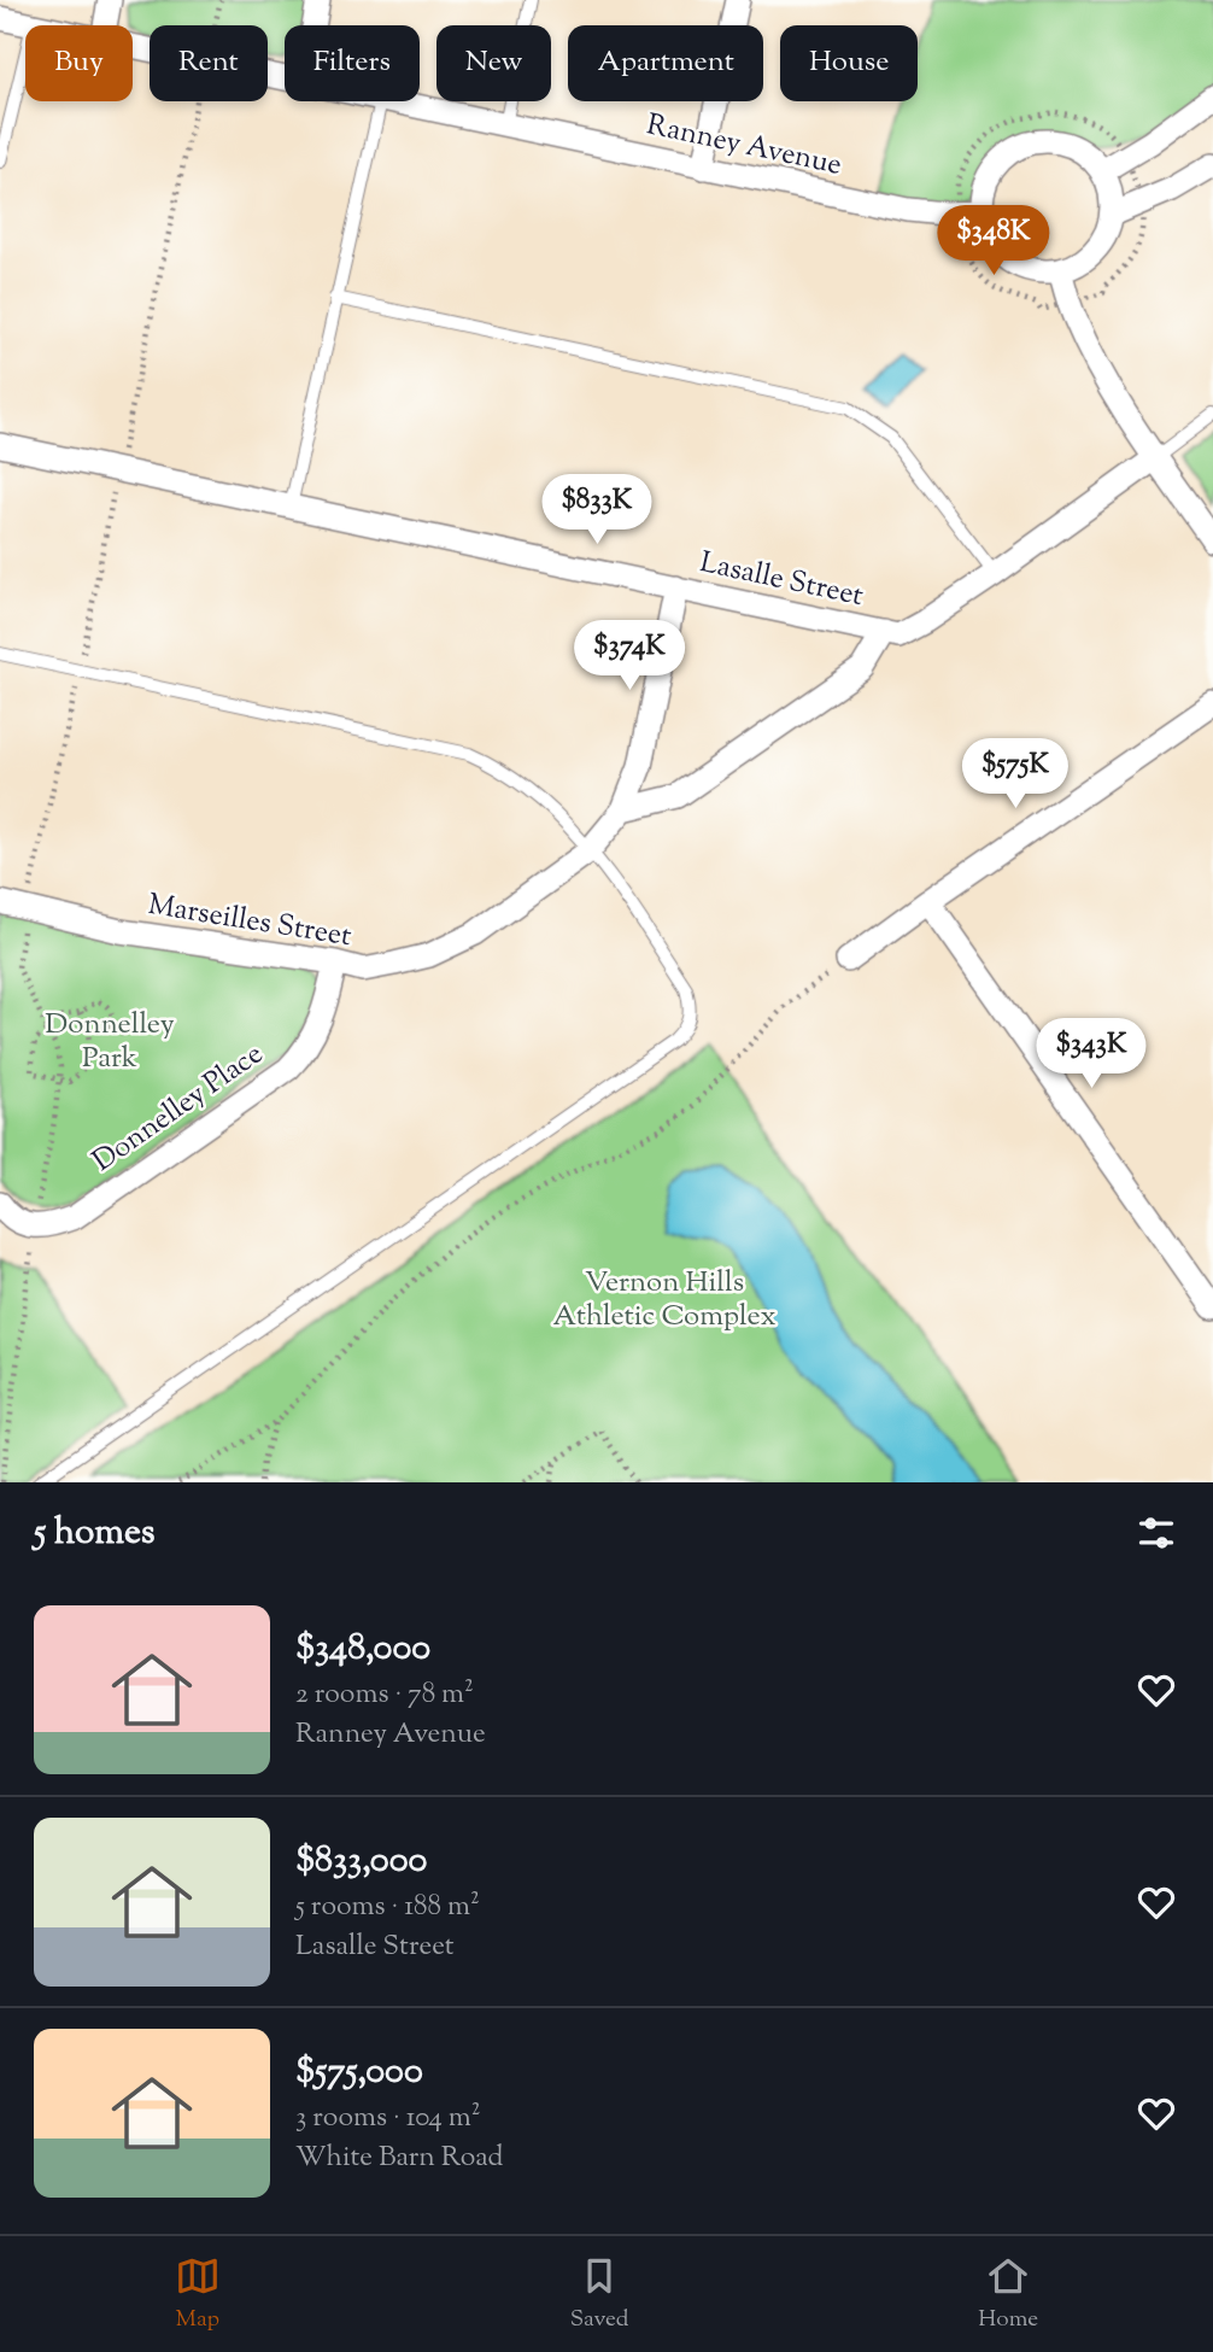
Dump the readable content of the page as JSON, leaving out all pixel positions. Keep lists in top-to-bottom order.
{
  "streets": {
    "street": [
      "Ranney Avenue",
      "Lasalle Street",
      "Marseilles Street",
      "Donnelley Place"
    ]
  },
  "crossings": [
    ["Lasalle Street", "Marseilles Street"],
    ["Marseilles Street", "Donnelley Place"]
  ],
  "parks": ["Donnelley Park", "Vernon Hills Athletic Complex"],
  "page": {
    "chip": [
      "Buy",
      "Rent",
      "Filters",
      "New",
      "Apartment",
      "House"
    ],
    "price": [
      "$348K",
      "$833K",
      "$374K",
      "$575K",
      "$343K"
    ],
    "heading": "5 homes",
    "list": [
      {
        "name": "$348,000",
        "note": "2 rooms · 78 m² · Ranney Avenue"
      },
      {
        "name": "$833,000",
        "note": "5 rooms · 188 m² · Lasalle Street"
      },
      {
        "name": "$575,000",
        "note": "3 rooms · 104 m² · White Barn Road"
      }
    ],
    "tabs": ["Map", "Saved", "Home"]
  }
}
